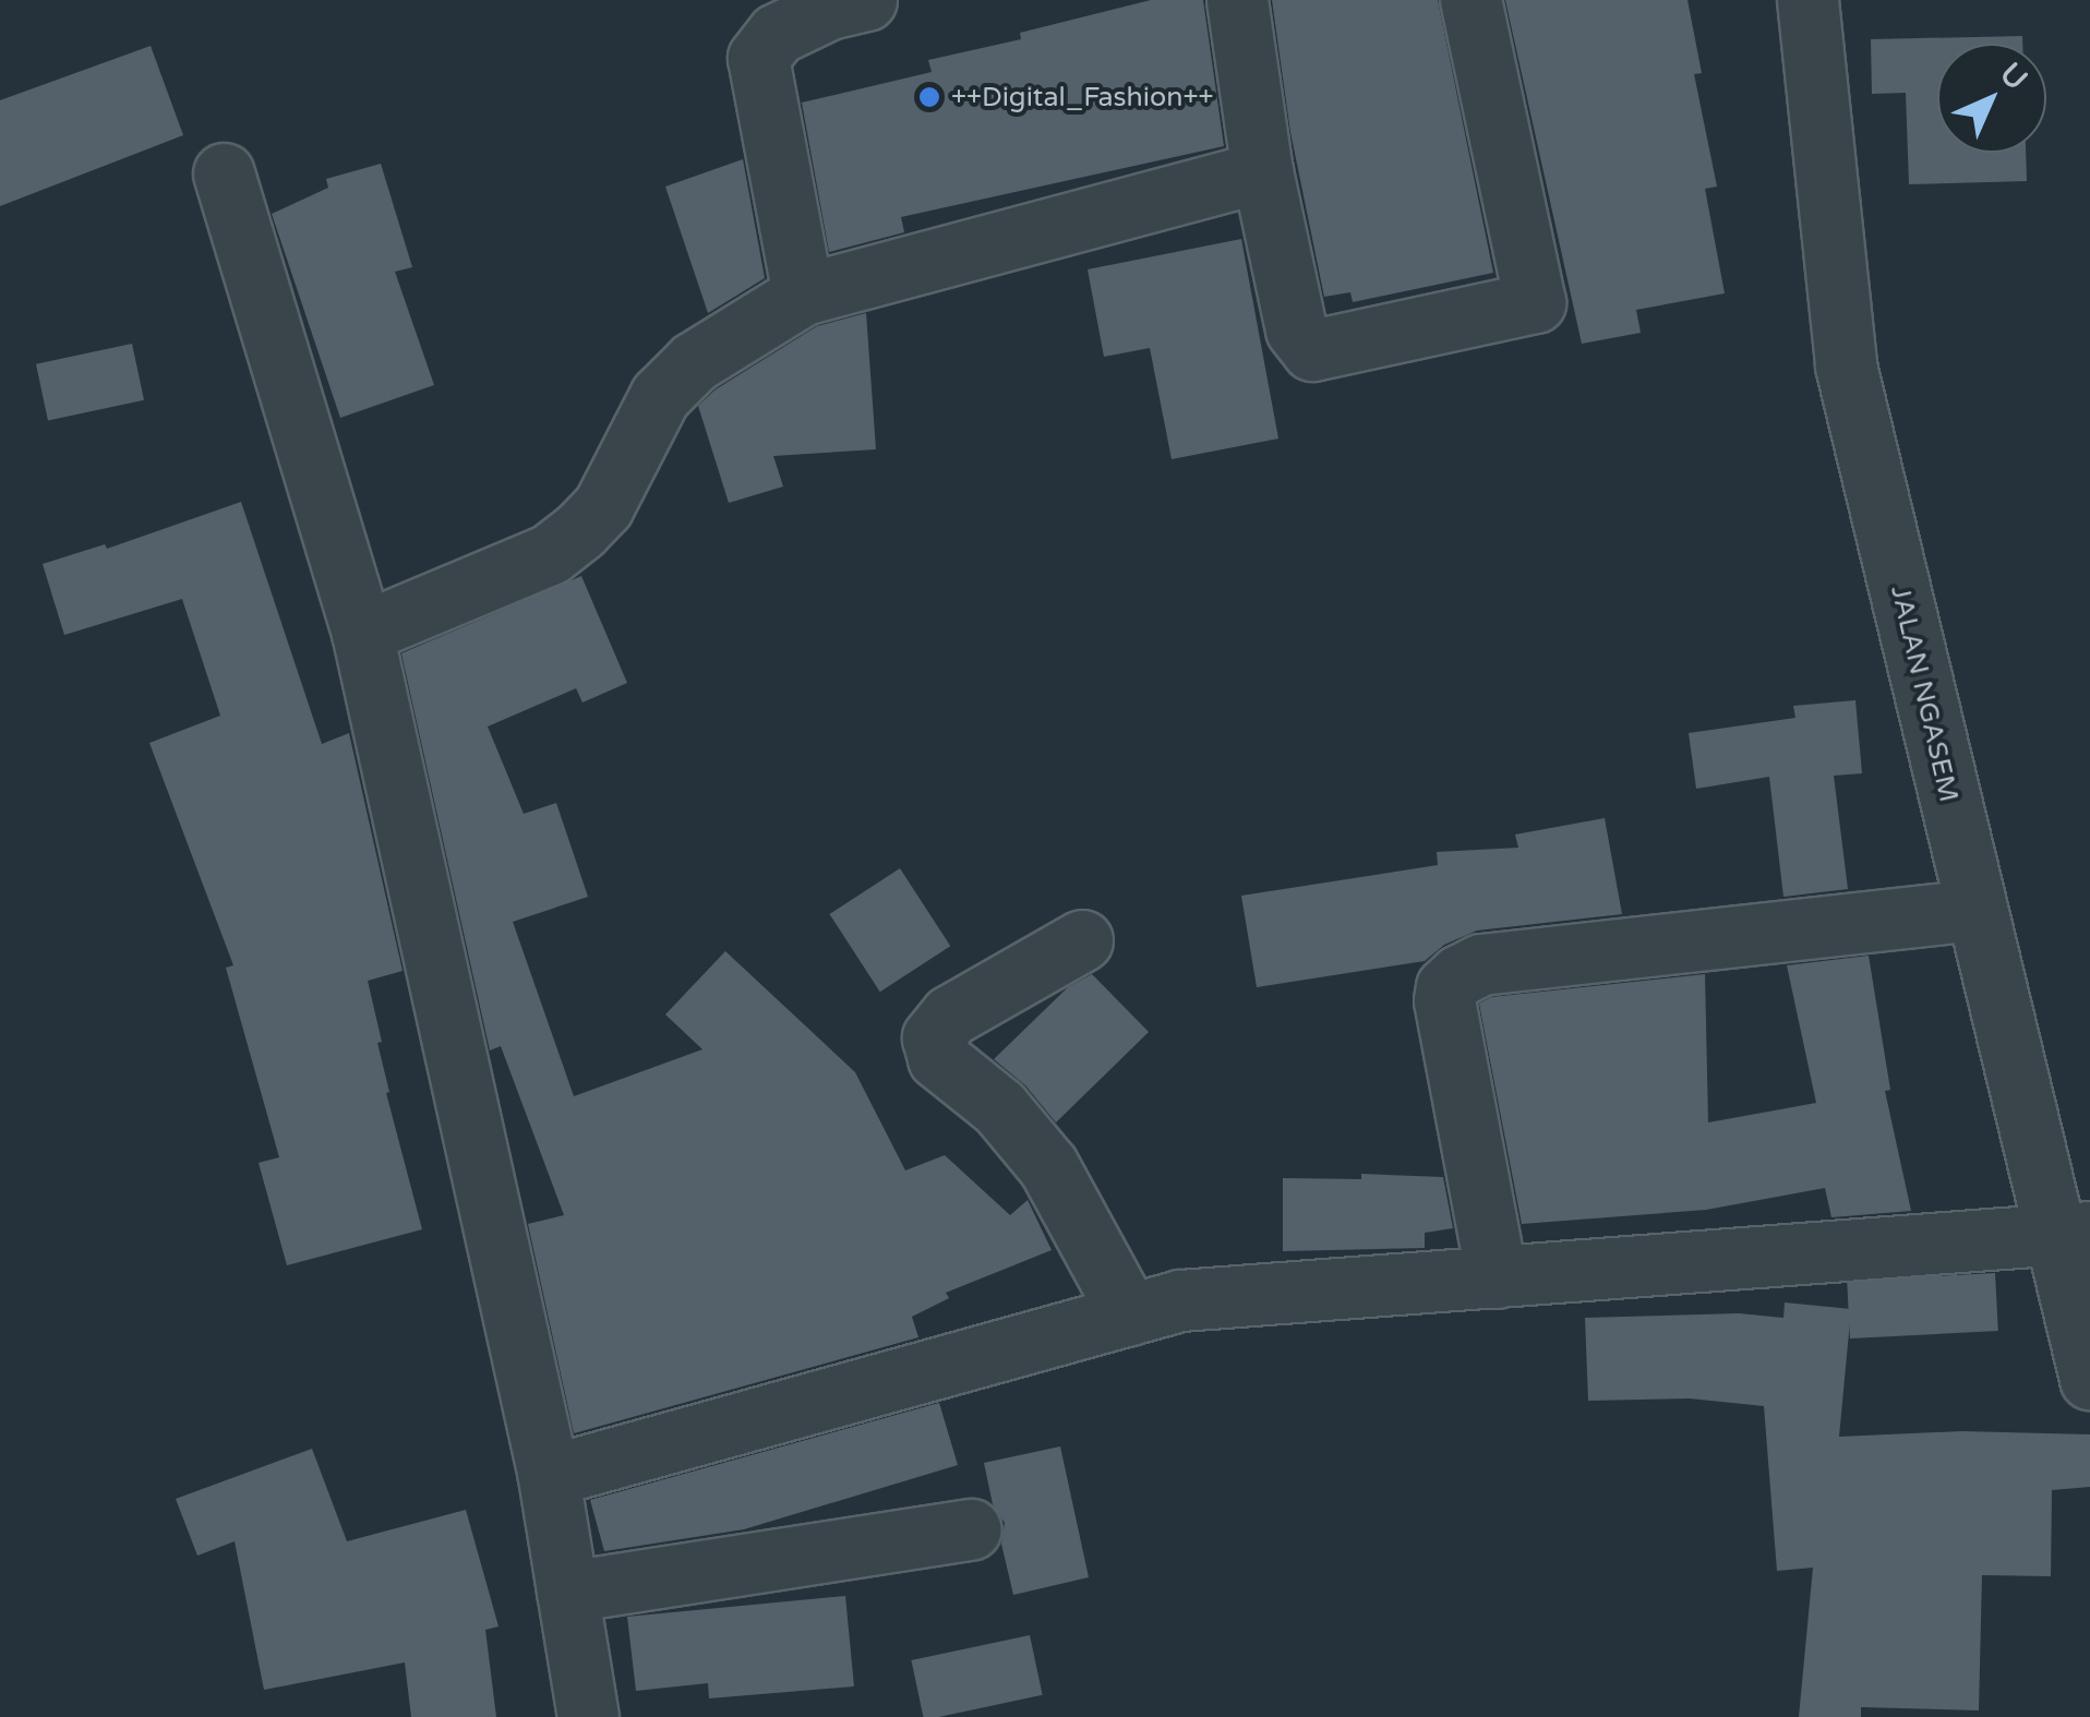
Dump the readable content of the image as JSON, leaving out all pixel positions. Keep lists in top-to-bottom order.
{
  "streets": {
    "street": ["JALAN NGASEM"]
  },
  "places": ["++Digital_Fashion++"],
  "north": "top right"
}
